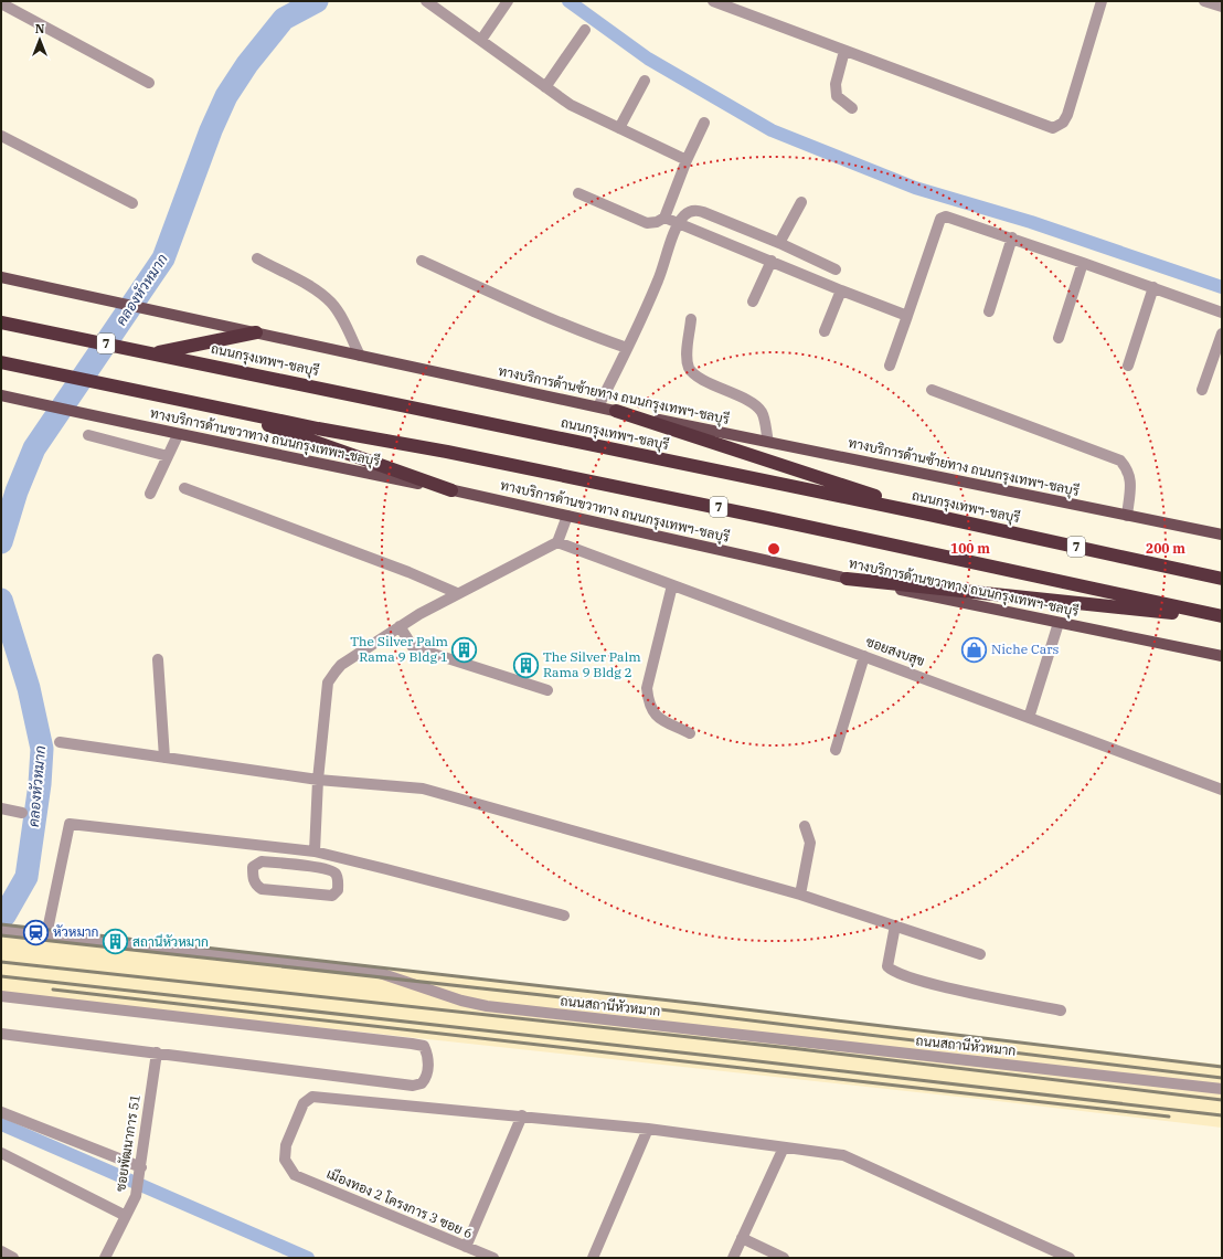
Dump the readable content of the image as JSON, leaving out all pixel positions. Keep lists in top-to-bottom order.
{
  "streets": {
    "highway": ["7", "ถนนกรุงเทพฯ-ชลบุรี"],
    "main road": ["ทางบริการด้านซ้ายทาง ถนนกรุงเทพฯ-ชลบุรี", "ทางบริการด้านขวาทาง ถนนกรุงเทพฯ-ชลบุรี"],
    "street": [
      "ซอยสงบสุข",
      "ถนนสถานีหัวหมาก",
      "ซอยพัฒนาการ 51",
      "เมืองทอง 2 โครงการ 3 ซอย 6"
    ]
  },
  "water": ["คลองหัวหมาก"],
  "places": {
    "building": ["The Silver Palm Rama 9 Bldg 1", "The Silver Palm Rama 9 Bldg 2", "สถานีหัวหมาก"],
    "shop": ["Niche Cars"],
    "station": ["หัวหมาก"]
  },
  "north": "top",
  "rings": ["100 m", "200 m"]
}
